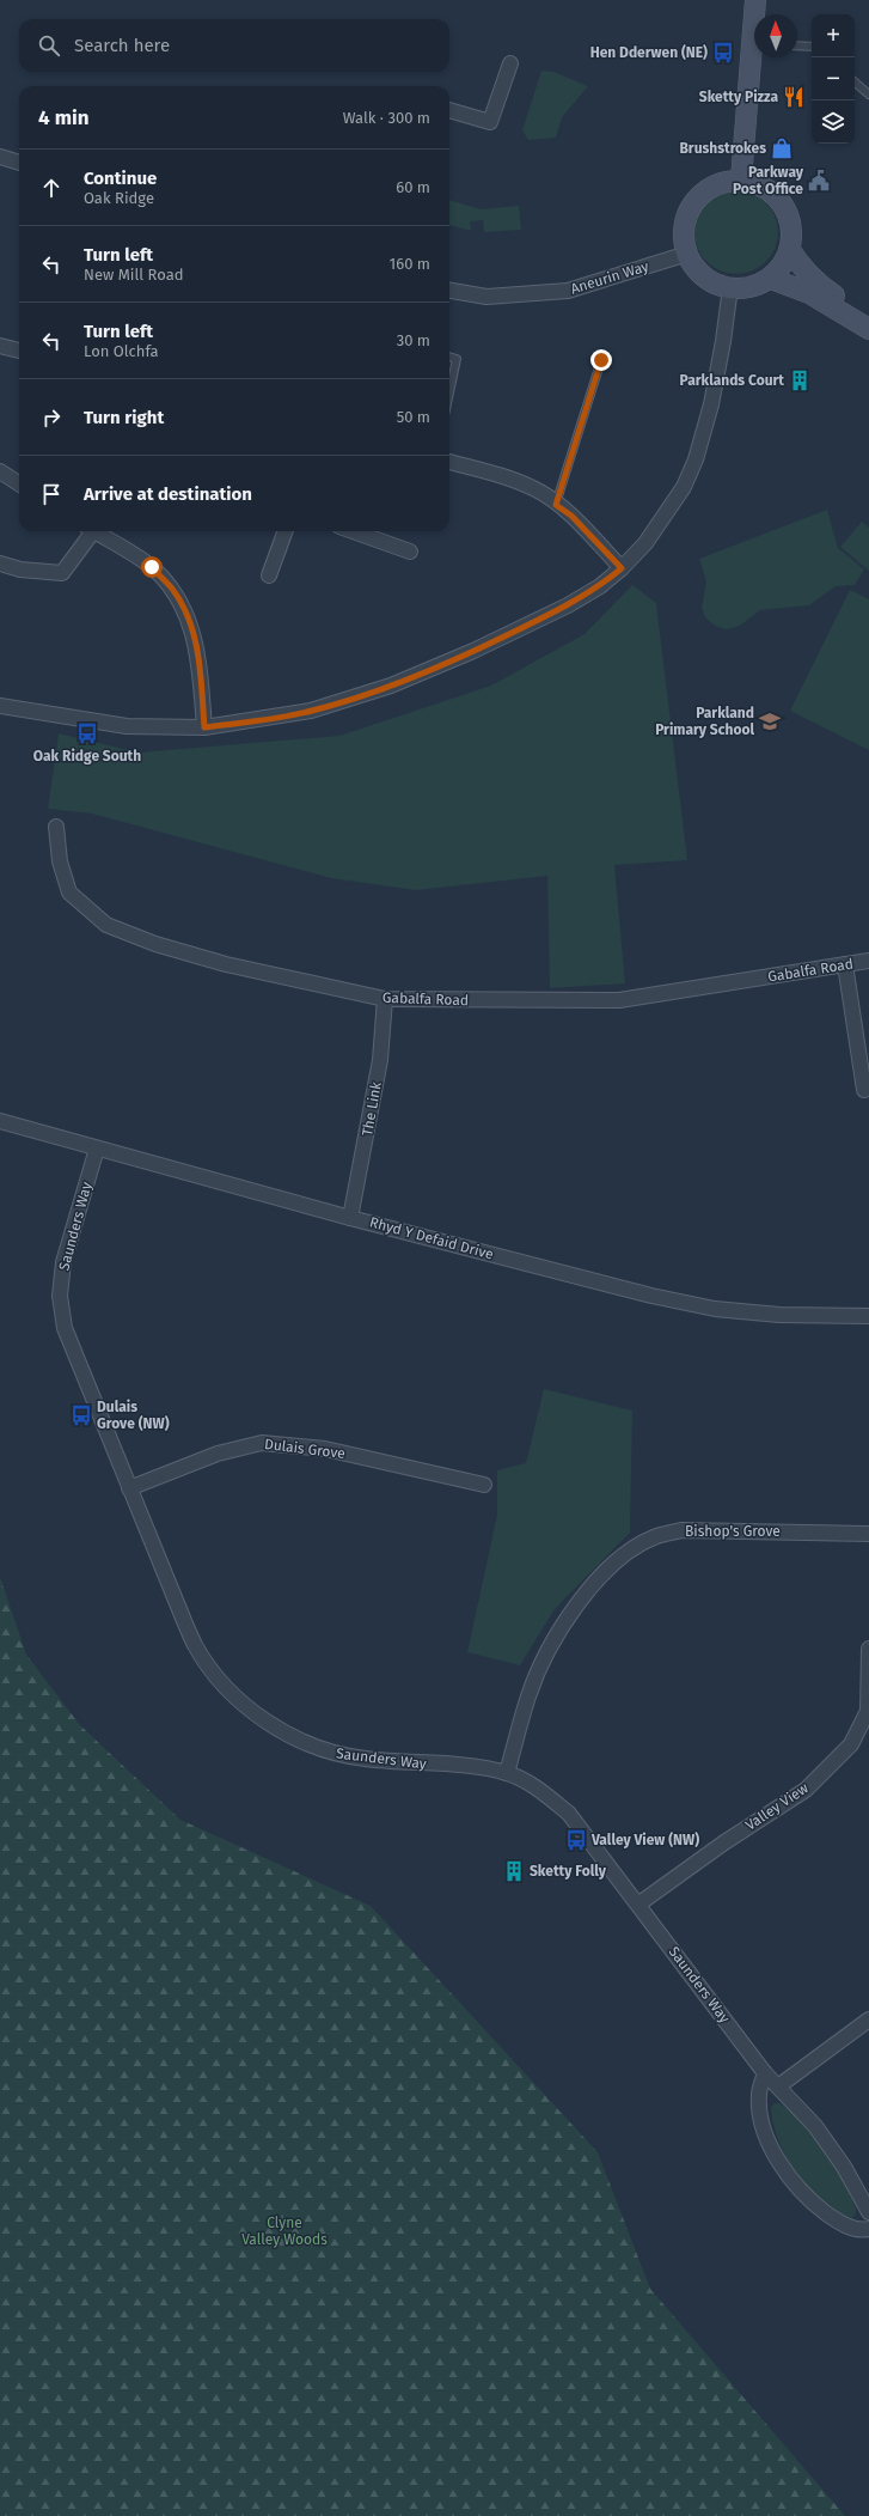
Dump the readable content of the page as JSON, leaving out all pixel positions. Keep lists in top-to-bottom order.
{
  "streets": {
    "street": [
      "Aneurin Way",
      "Gabalfa Road",
      "The Link",
      "Saunders Way",
      "Rhyd Y Defaid Drive",
      "Dulais Grove",
      "Bishop's Grove",
      "Valley View"
    ]
  },
  "crossings": [
    ["Gabalfa Road", "The Link"],
    ["The Link", "Rhyd Y Defaid Drive"],
    ["Saunders Way", "Rhyd Y Defaid Drive"],
    ["Saunders Way", "Dulais Grove"],
    ["Saunders Way", "Bishop's Grove"],
    ["Saunders Way", "Valley View"]
  ],
  "parks": ["Clyne Valley Woods"],
  "places": {
    "bus stop": [
      "Hen Dderwen (NE)",
      "Oak Ridge South",
      "Dulais Grove (NW)",
      "Valley View (NW)"
    ],
    "restaurant": ["Sketty Pizza"],
    "shop": ["Brushstrokes"],
    "public building": ["Parkway Post Office"],
    "building": ["Parklands Court", "Sketty Folly"],
    "school or university": ["Parkland Primary School"]
  },
  "north": "top",
  "page": {
    "map_buttons": ["+", "−"],
    "search": "Search here",
    "heading": ["4 min", "Walk · 300 m"],
    "list": [
      ["Continue", "Oak Ridge", "60 m"],
      ["Turn left", "New Mill Road", "160 m"],
      ["Turn left", "Lon Olchfa", "30 m"],
      ["Turn right", "50 m"],
      "Arrive at destination"
    ]
  }
}
